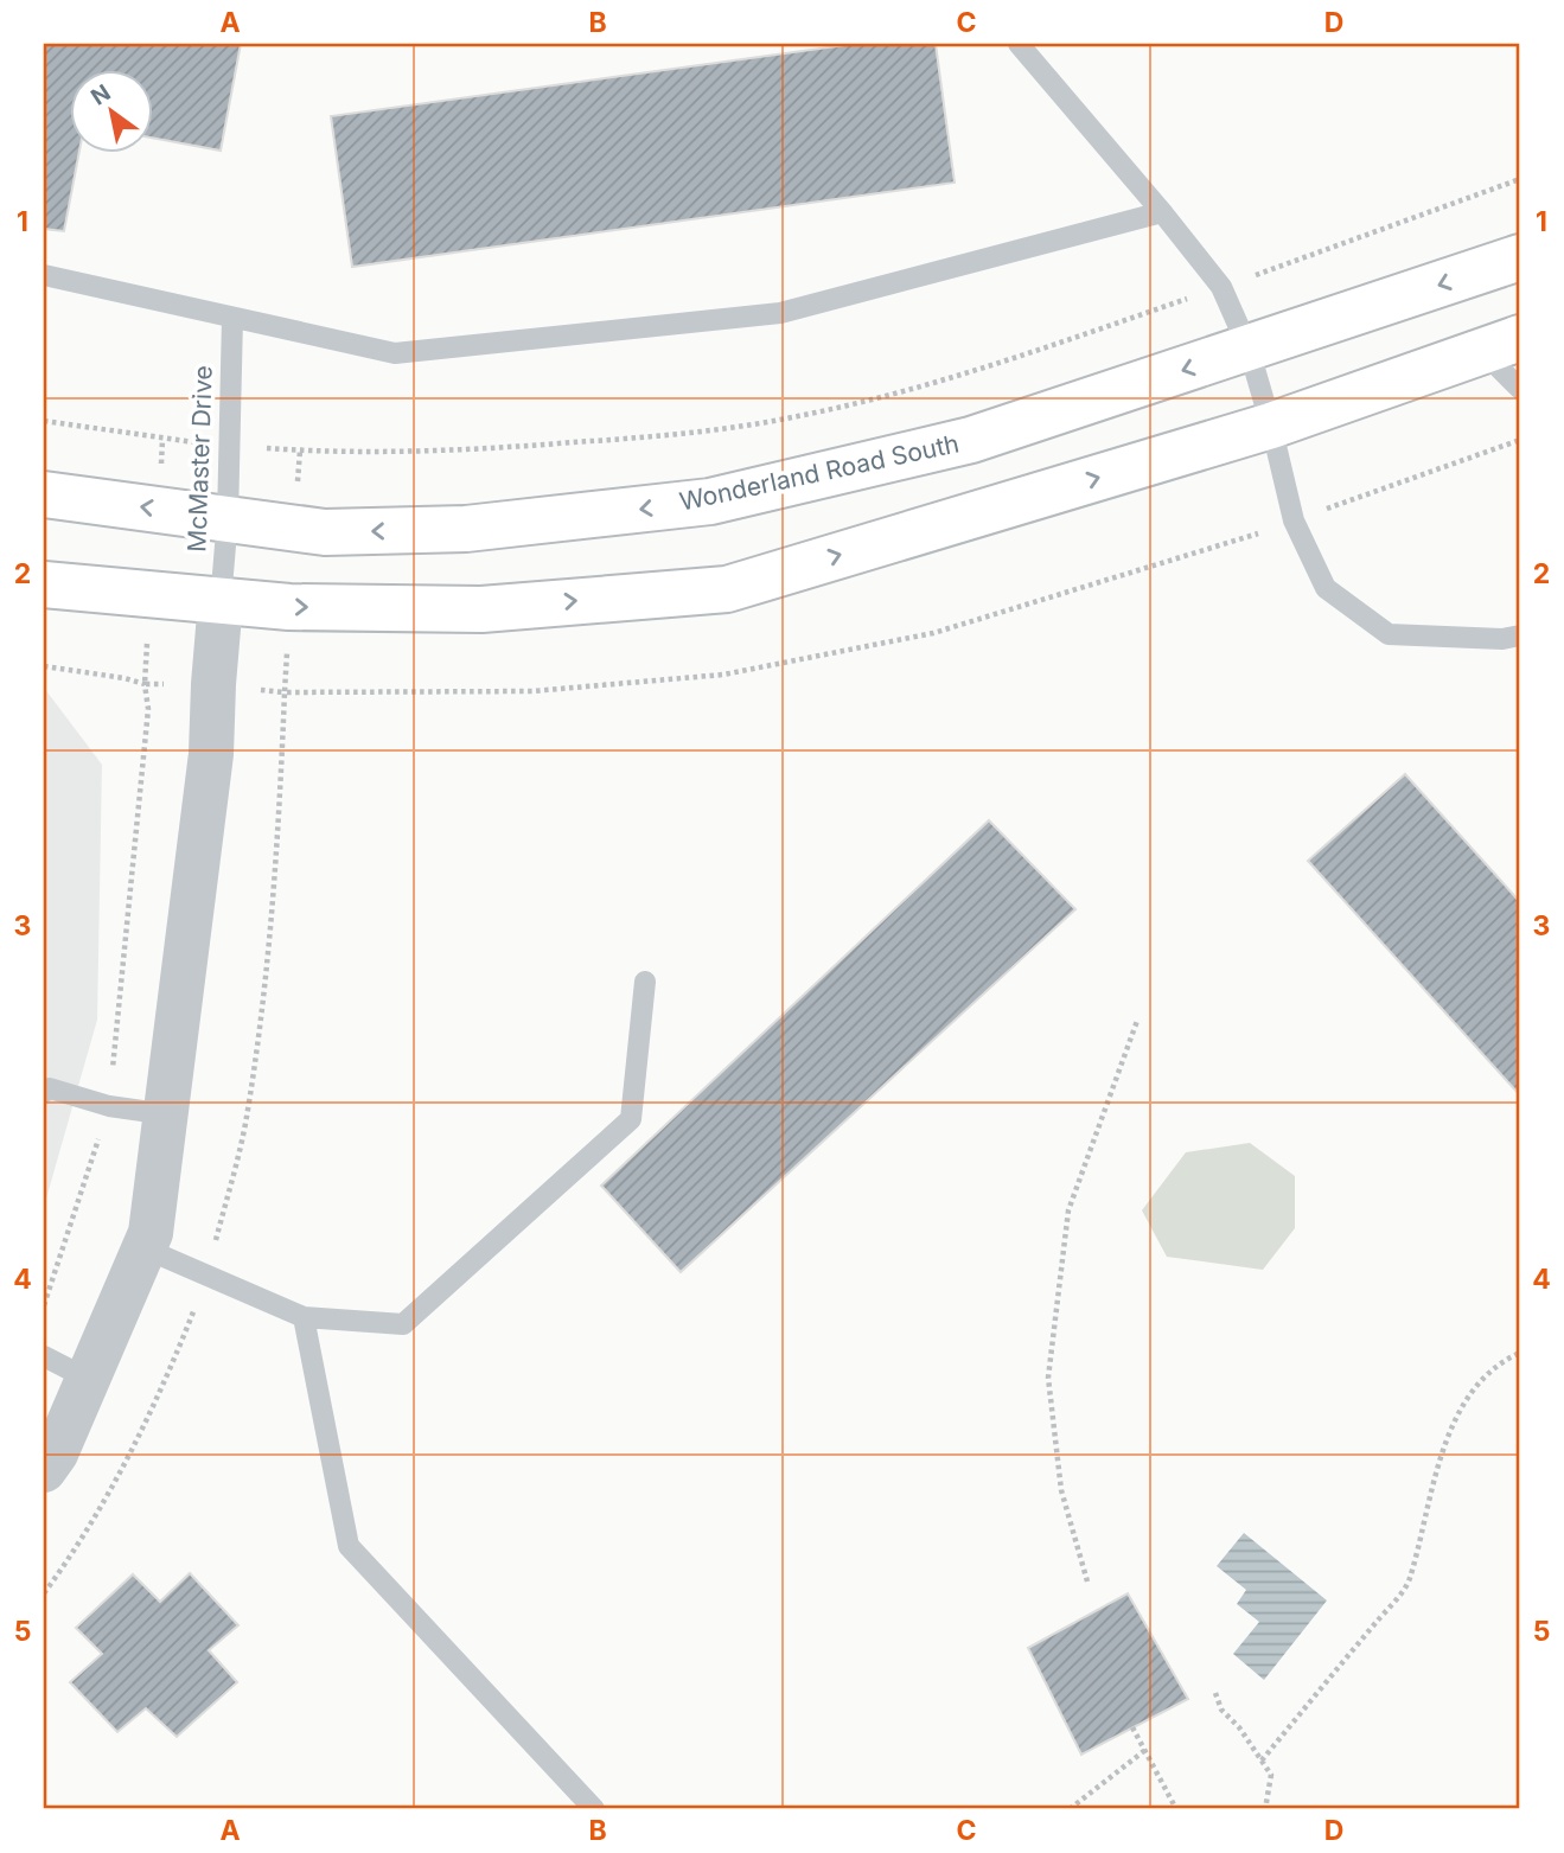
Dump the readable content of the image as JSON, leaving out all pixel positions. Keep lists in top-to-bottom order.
{
  "streets": {
    "main road": ["Wonderland Road South"],
    "lane": ["McMaster Drive"]
  },
  "crossings": [
    ["McMaster Drive", "Wonderland Road South"]
  ],
  "north": "top left",
  "grid": {
    "columns": [
      "A",
      "B",
      "C",
      "D"
    ],
    "rows": [
      "1",
      "2",
      "3",
      "4",
      "5"
    ]
  }
}
